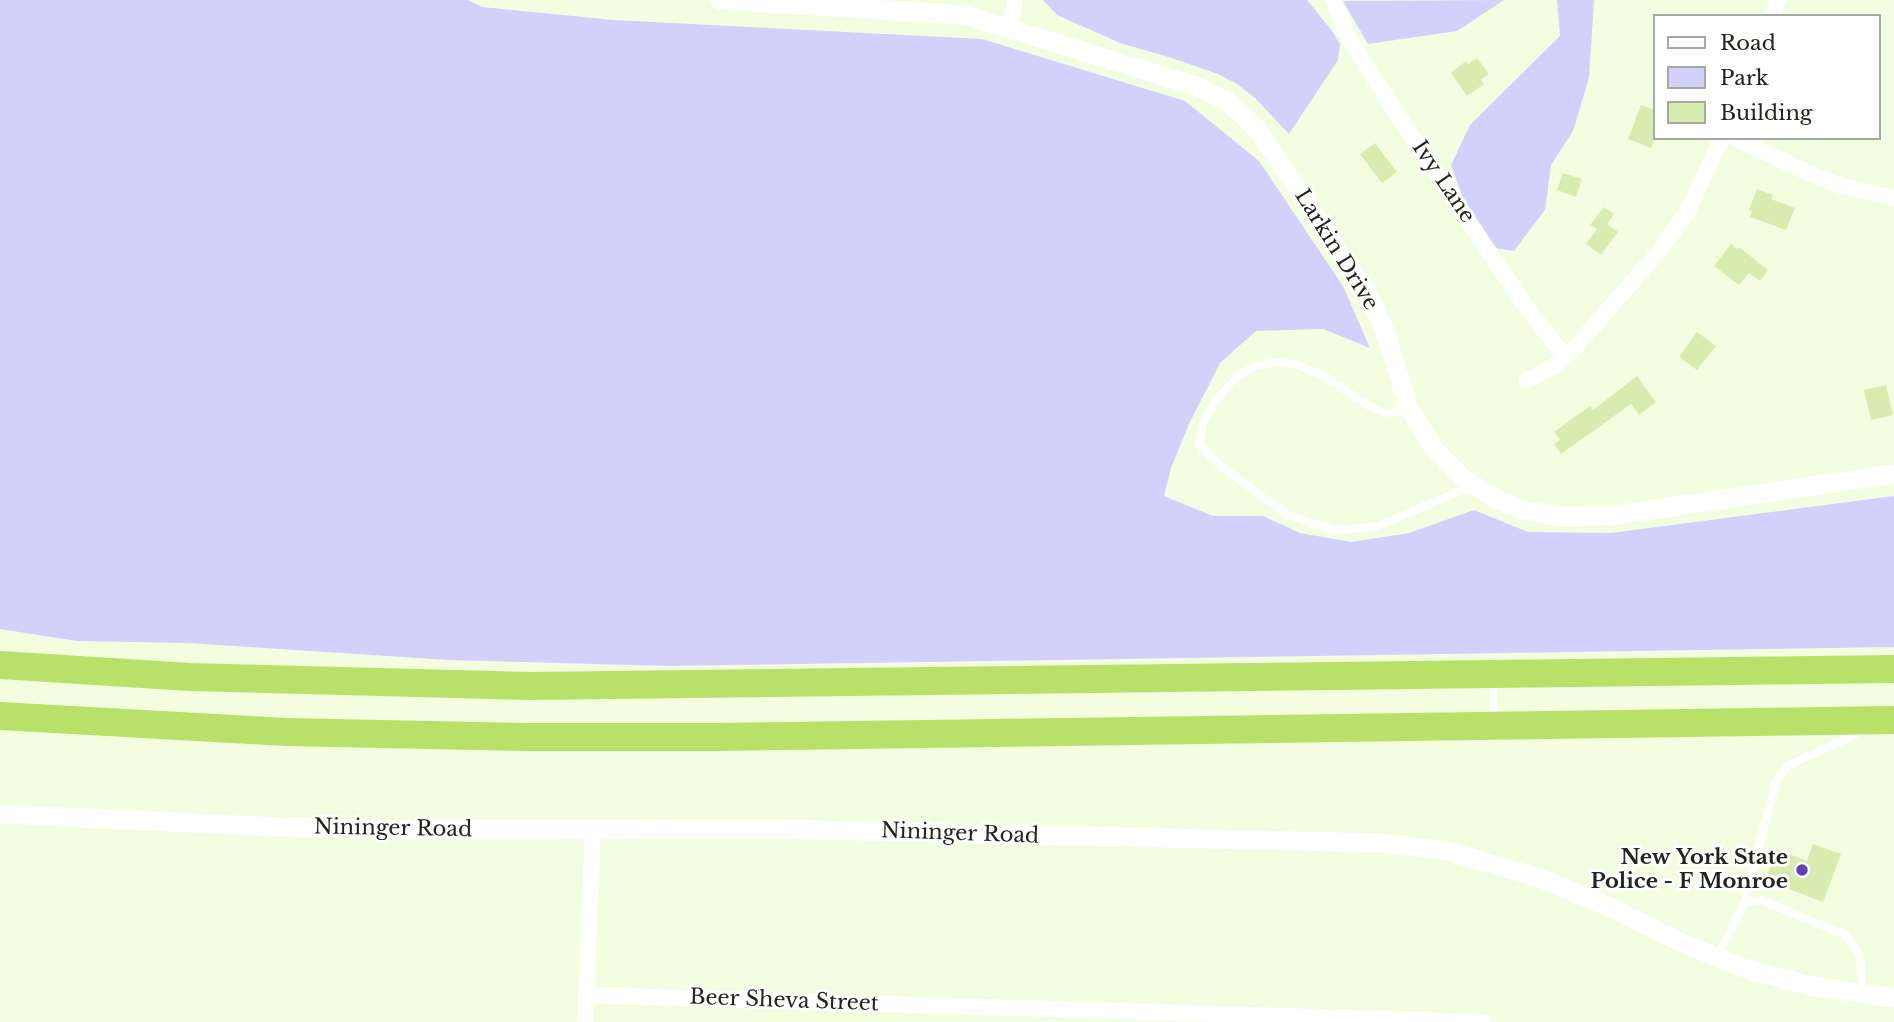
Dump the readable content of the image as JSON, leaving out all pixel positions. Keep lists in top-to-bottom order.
{
  "streets": {
    "street": [
      "Ivy Lane",
      "Larkin Drive",
      "Nininger Road",
      "Beer Sheva Street"
    ]
  },
  "places": ["New York State Police - F Monroe"],
  "legend": ["Road", "Park", "Building"]
}
